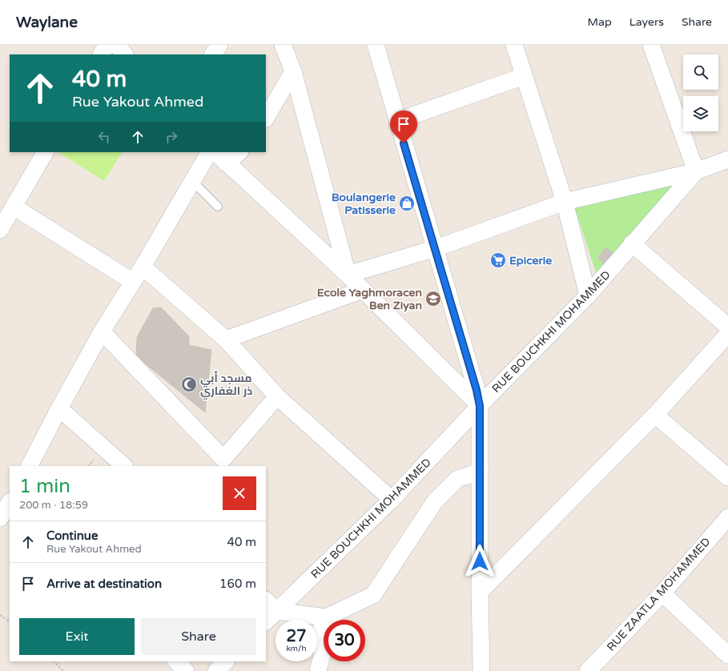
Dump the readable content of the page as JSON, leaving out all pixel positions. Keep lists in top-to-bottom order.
{
  "streets": {
    "street": ["RUE BOUCHKHI MOHAMMED", "RUE ZAATLA MOHAMMED"]
  },
  "places": {
    "shop": ["Boulangerie Patisserie"],
    "supermarket": ["Epicerie"],
    "school or university": ["Ecole Yaghmoracen Ben Ziyan"],
    "mosque": ["مسجد أبي ذر الغفاري"]
  },
  "page": {
    "header": "Waylane",
    "nav": ["Map", "Layers", "Share"],
    "turn": ["40 m", "Rue Yakout Ahmed"],
    "heading": ["1 min", "200 m · 18:59"],
    "list": [
      {
        "name": "Continue",
        "note": "Rue Yakout Ahmed",
        "value": "40 m"
      },
      {
        "name": "Arrive at destination",
        "value": "160 m"
      }
    ],
    "buttons": ["Exit", "Share"],
    "speed": "27 km/h",
    "limit": "30"
  }
}
